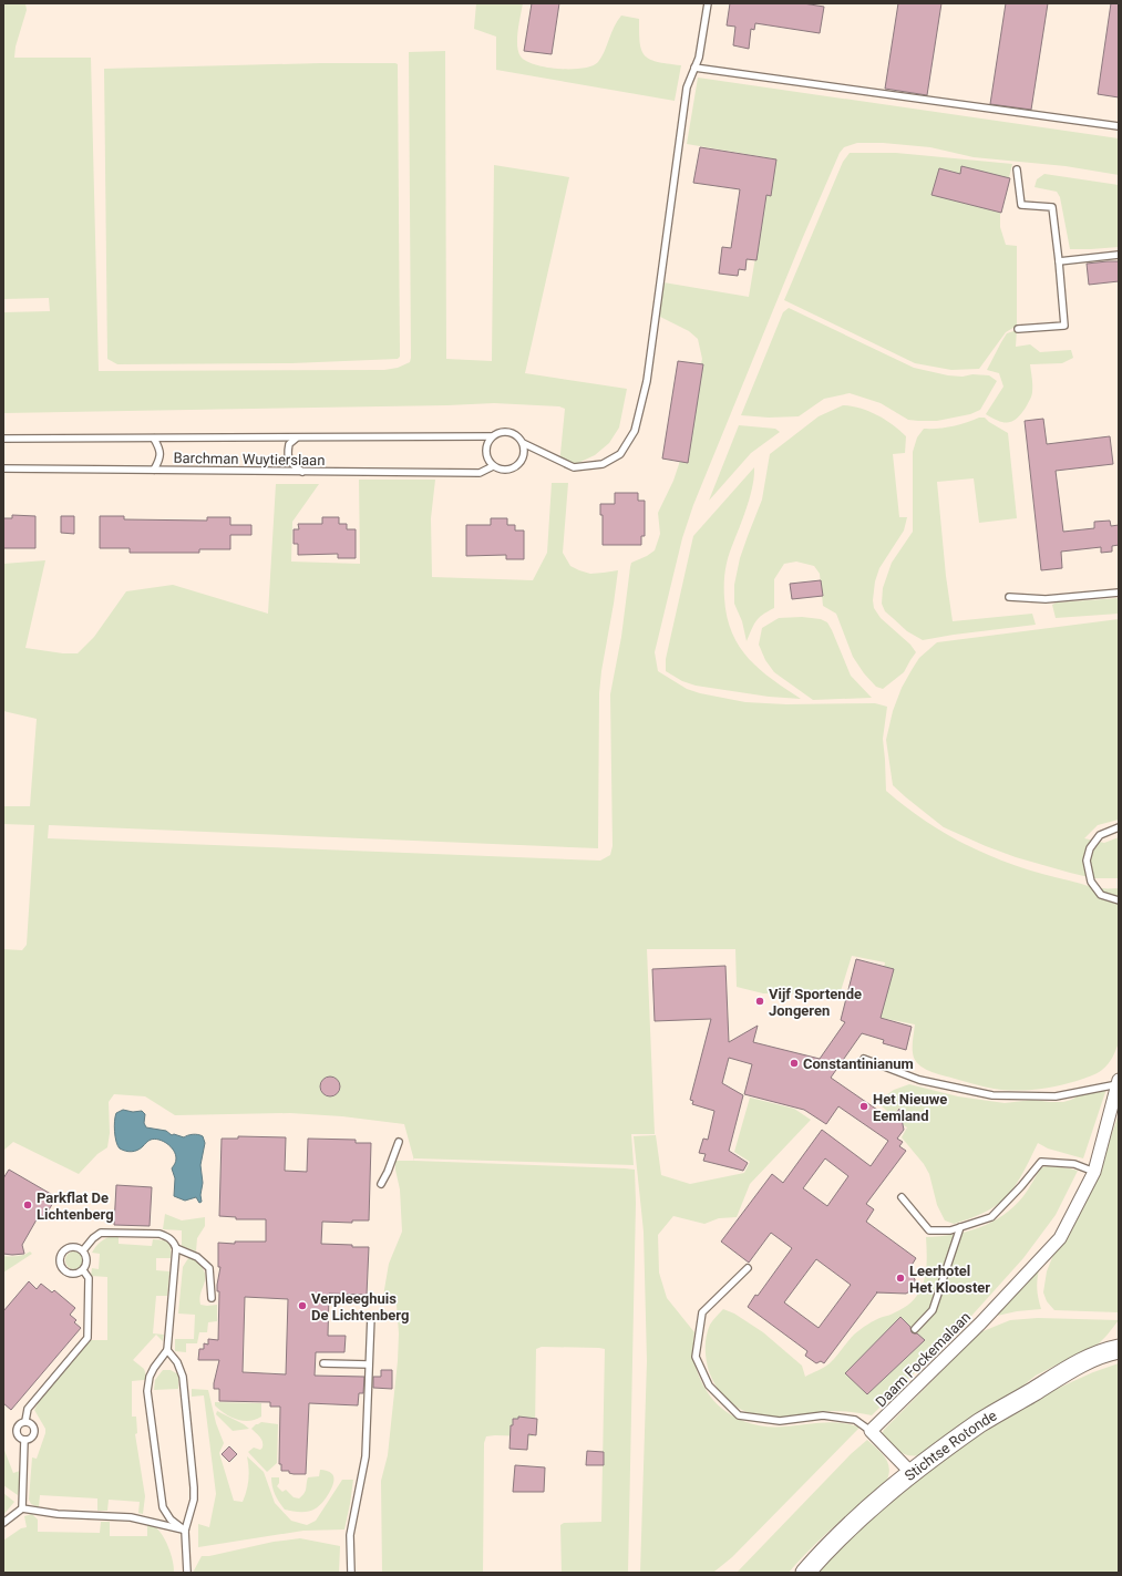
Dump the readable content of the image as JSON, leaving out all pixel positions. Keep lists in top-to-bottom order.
{
  "streets": {
    "main road": ["Stichtse Rotonde"],
    "street": ["Daam Fockemalaan"],
    "lane": ["Barchman Wuytierslaan"]
  },
  "places": [
    "Vijf Sportende Jongeren",
    "Constantinianum",
    "Het Nieuwe Eemland",
    "Parkflat De Lichtenberg",
    "Leerhotel Het Klooster",
    "Verpleeghuis De Lichtenberg"
  ]
}
